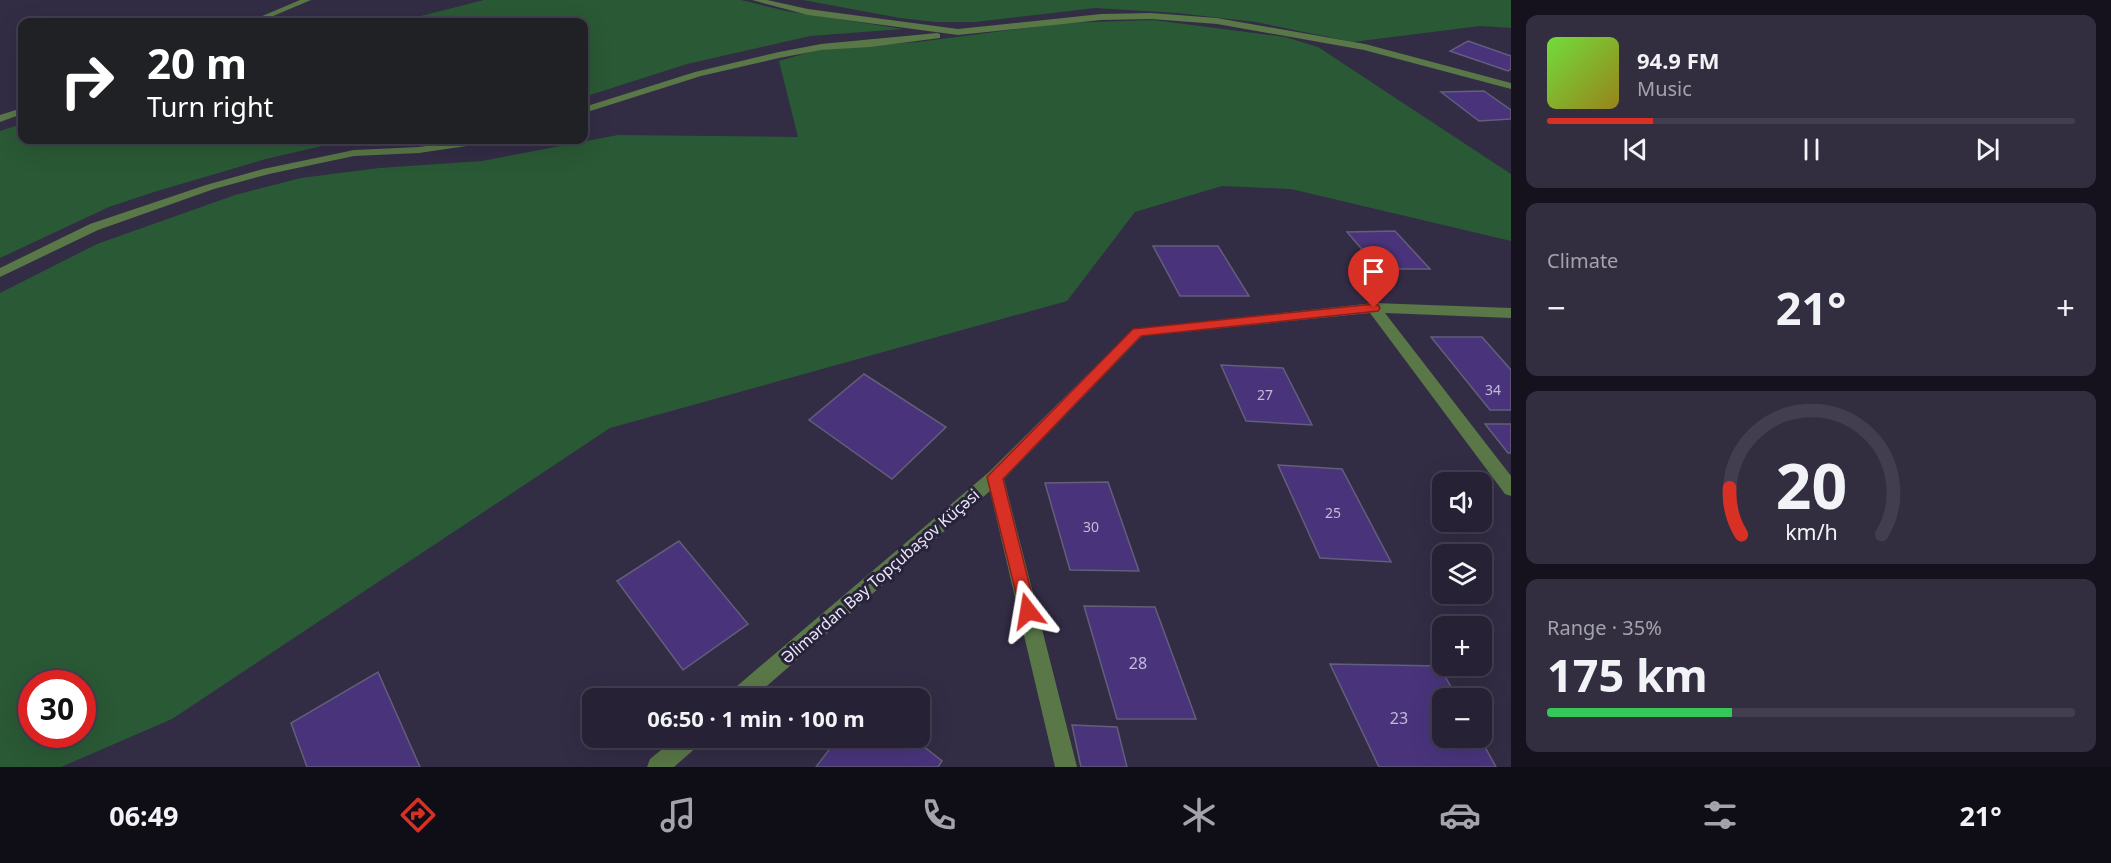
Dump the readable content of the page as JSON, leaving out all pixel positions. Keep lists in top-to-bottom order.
{
  "streets": {
    "street": ["Əlimərdan Bəy Topçubaşov Küçəsi"]
  },
  "house_numbers": [
    "34",
    "27",
    "25",
    "30",
    "28",
    "23"
  ],
  "page": {
    "turn": ["20 m", "Turn right"],
    "song": ["94.9 FM", "Music"],
    "tile": [
      "Climate",
      ["Range · 35%", "175 km"]
    ],
    "heat": ["−", "21°", "+"],
    "map_buttons": ["+", "−"],
    "limit": "30",
    "trip": "06:50 · 1 min · 100 m",
    "tabs": ["06:49", "21°"],
    "gauge": ["20", "km/h"]
  }
}
